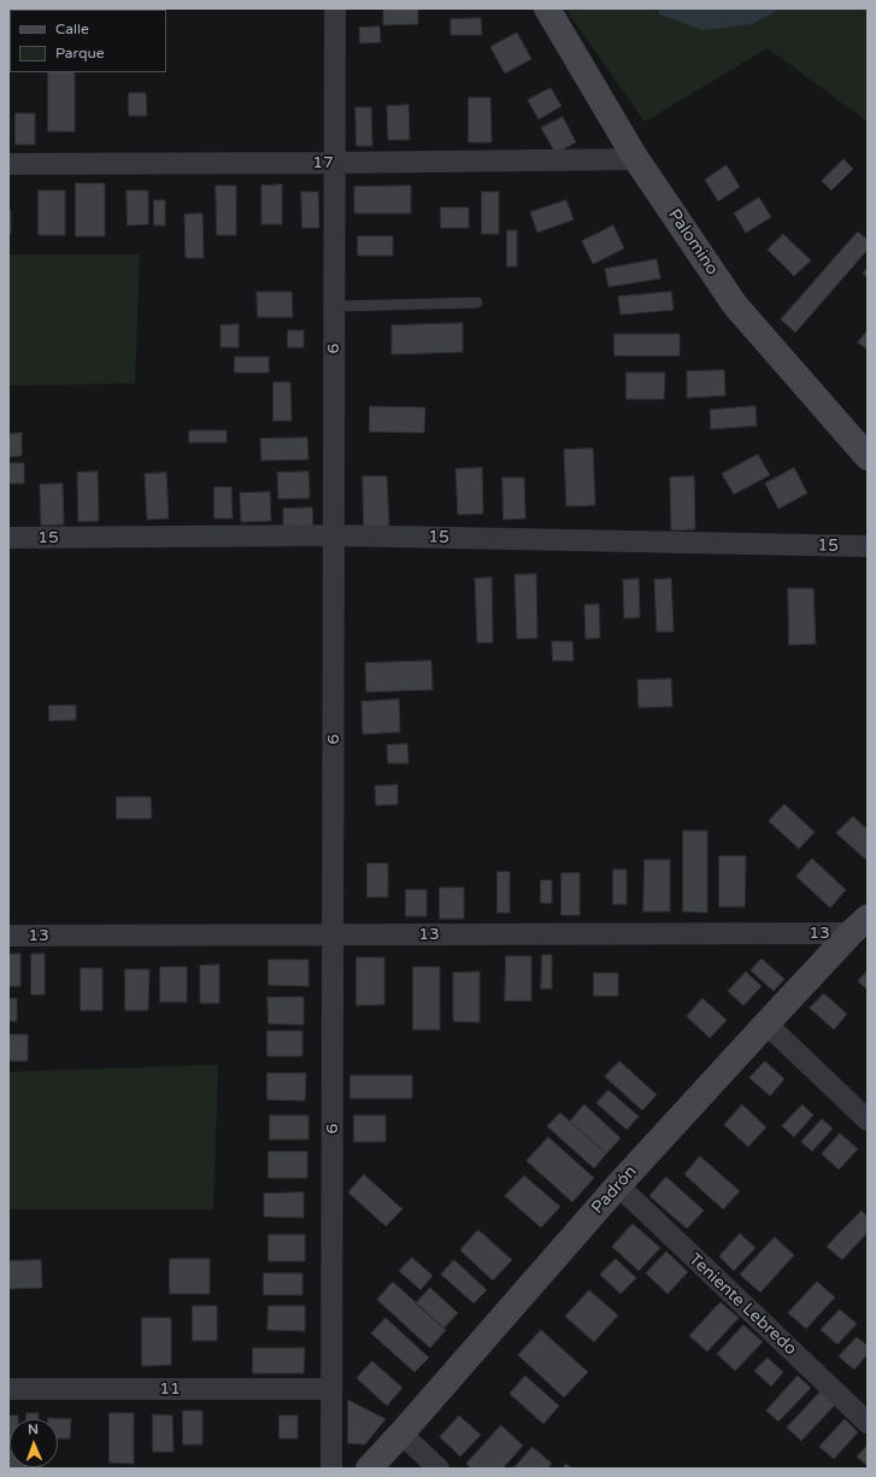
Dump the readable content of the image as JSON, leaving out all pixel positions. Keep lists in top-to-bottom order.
{
  "streets": {
    "street": [
      "17",
      "Palomino",
      "6",
      "15",
      "13",
      "Padrón",
      "Teniente Lebredo",
      "11"
    ]
  },
  "crossings": [
    ["17", "Palomino"],
    ["17", "6"],
    ["6", "15"],
    ["6", "13"],
    ["6", "11"],
    ["13", "Padrón"],
    ["Padrón", "Teniente Lebredo"]
  ],
  "legend": ["Calle", "Parque"],
  "north": "top"
}
